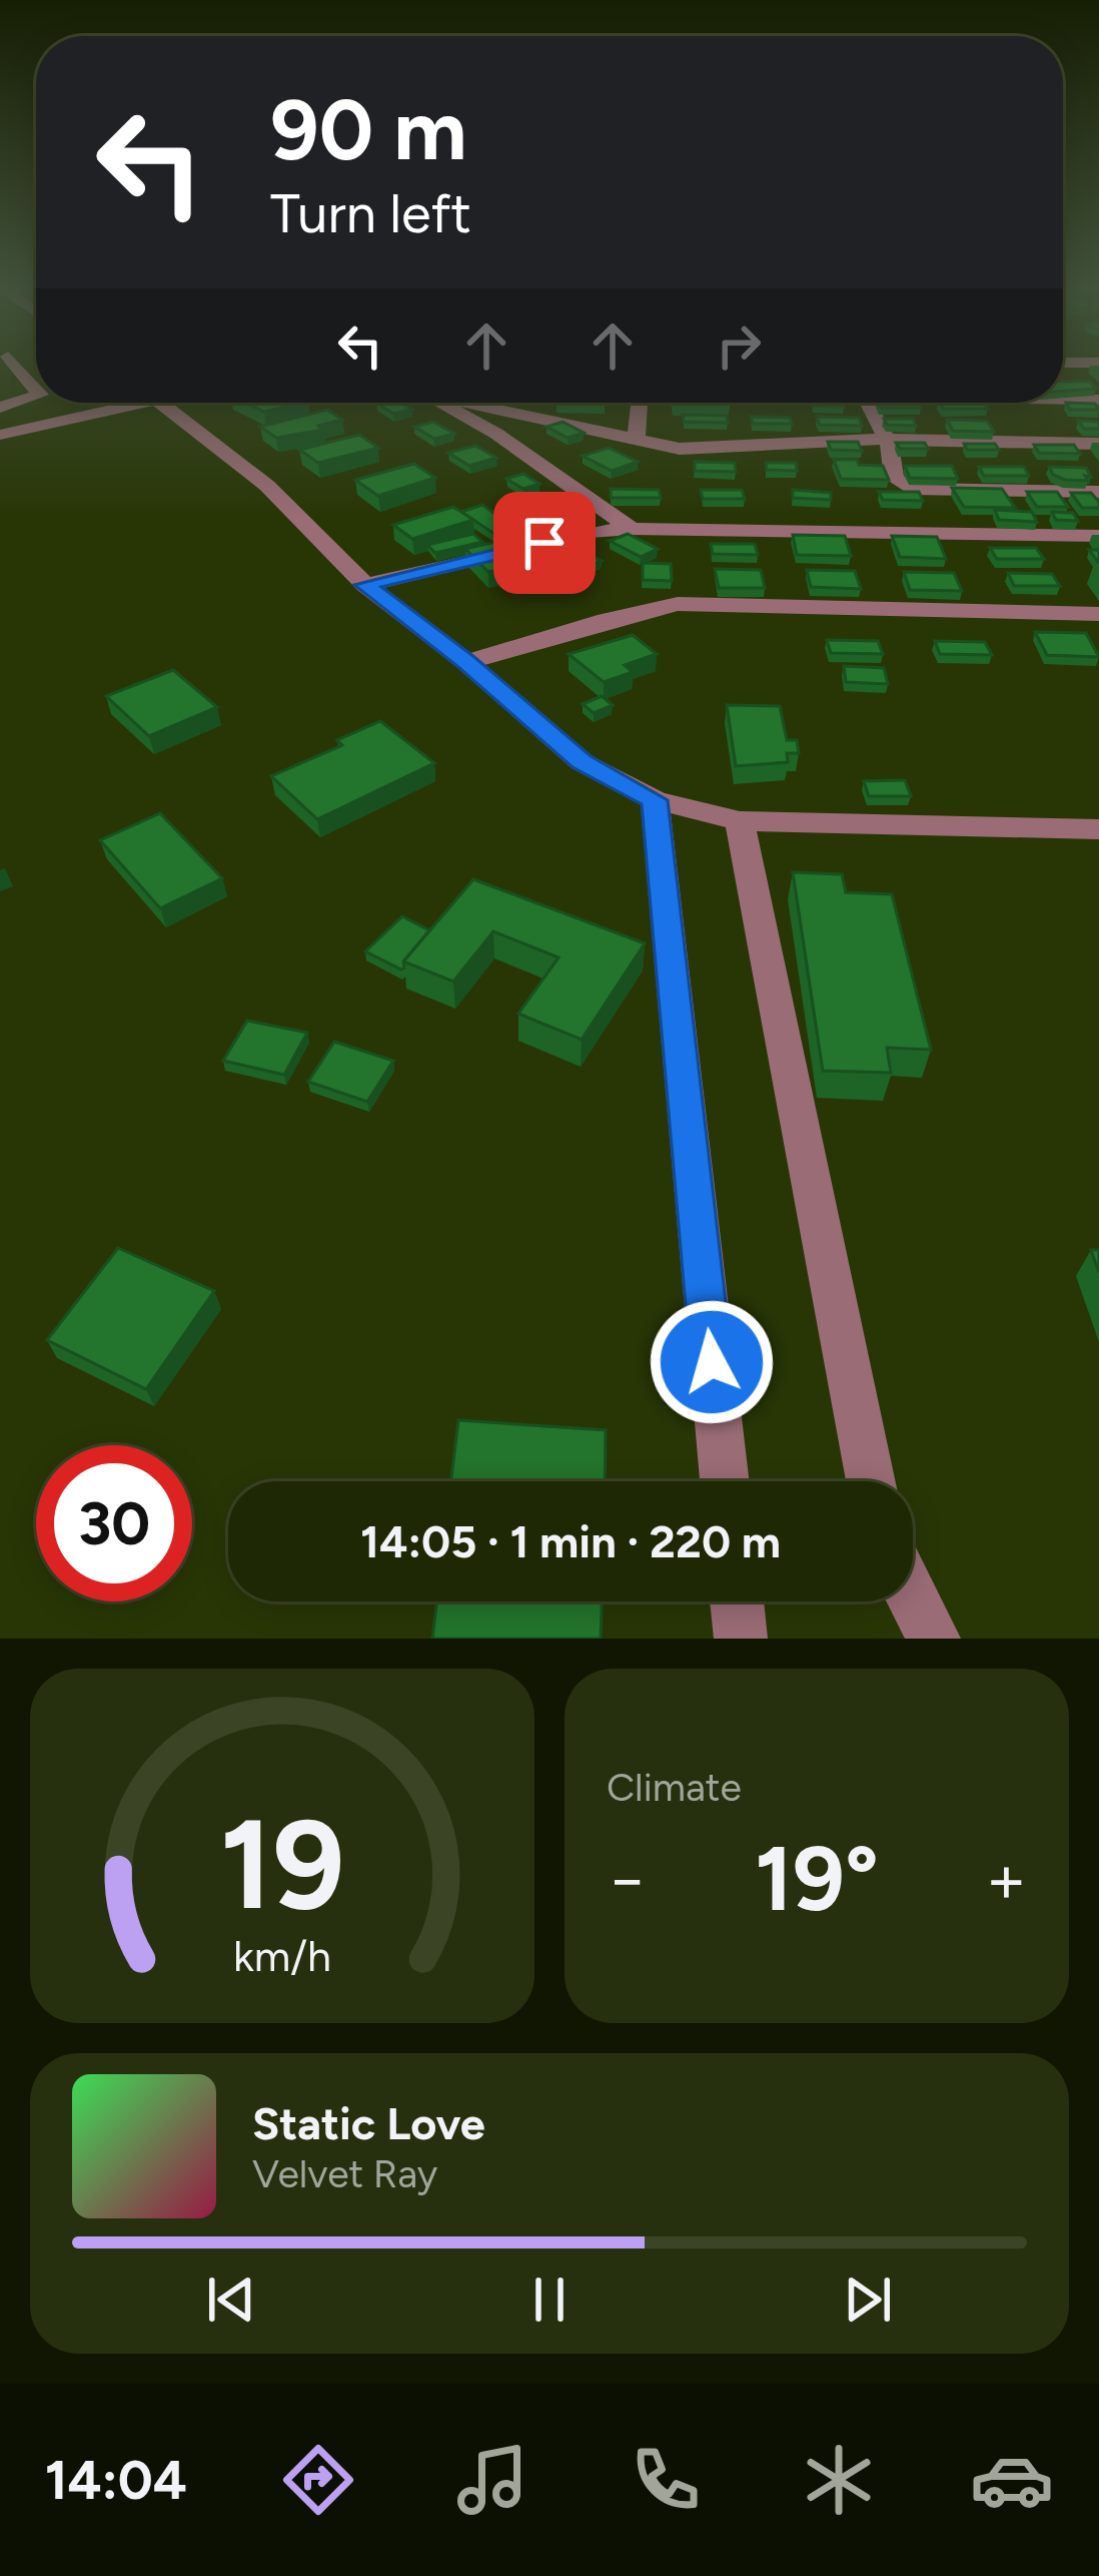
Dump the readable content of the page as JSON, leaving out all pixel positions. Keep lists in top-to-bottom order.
{
  "page": {
    "turn": ["90 m", "Turn left"],
    "limit": "30",
    "trip": "14:05 · 1 min · 220 m",
    "tile": "Climate",
    "heat": ["−", "19°", "+"],
    "song": ["Static Love", "Velvet Ray"],
    "tabs": "14:04",
    "gauge": ["19", "km/h"]
  }
}
